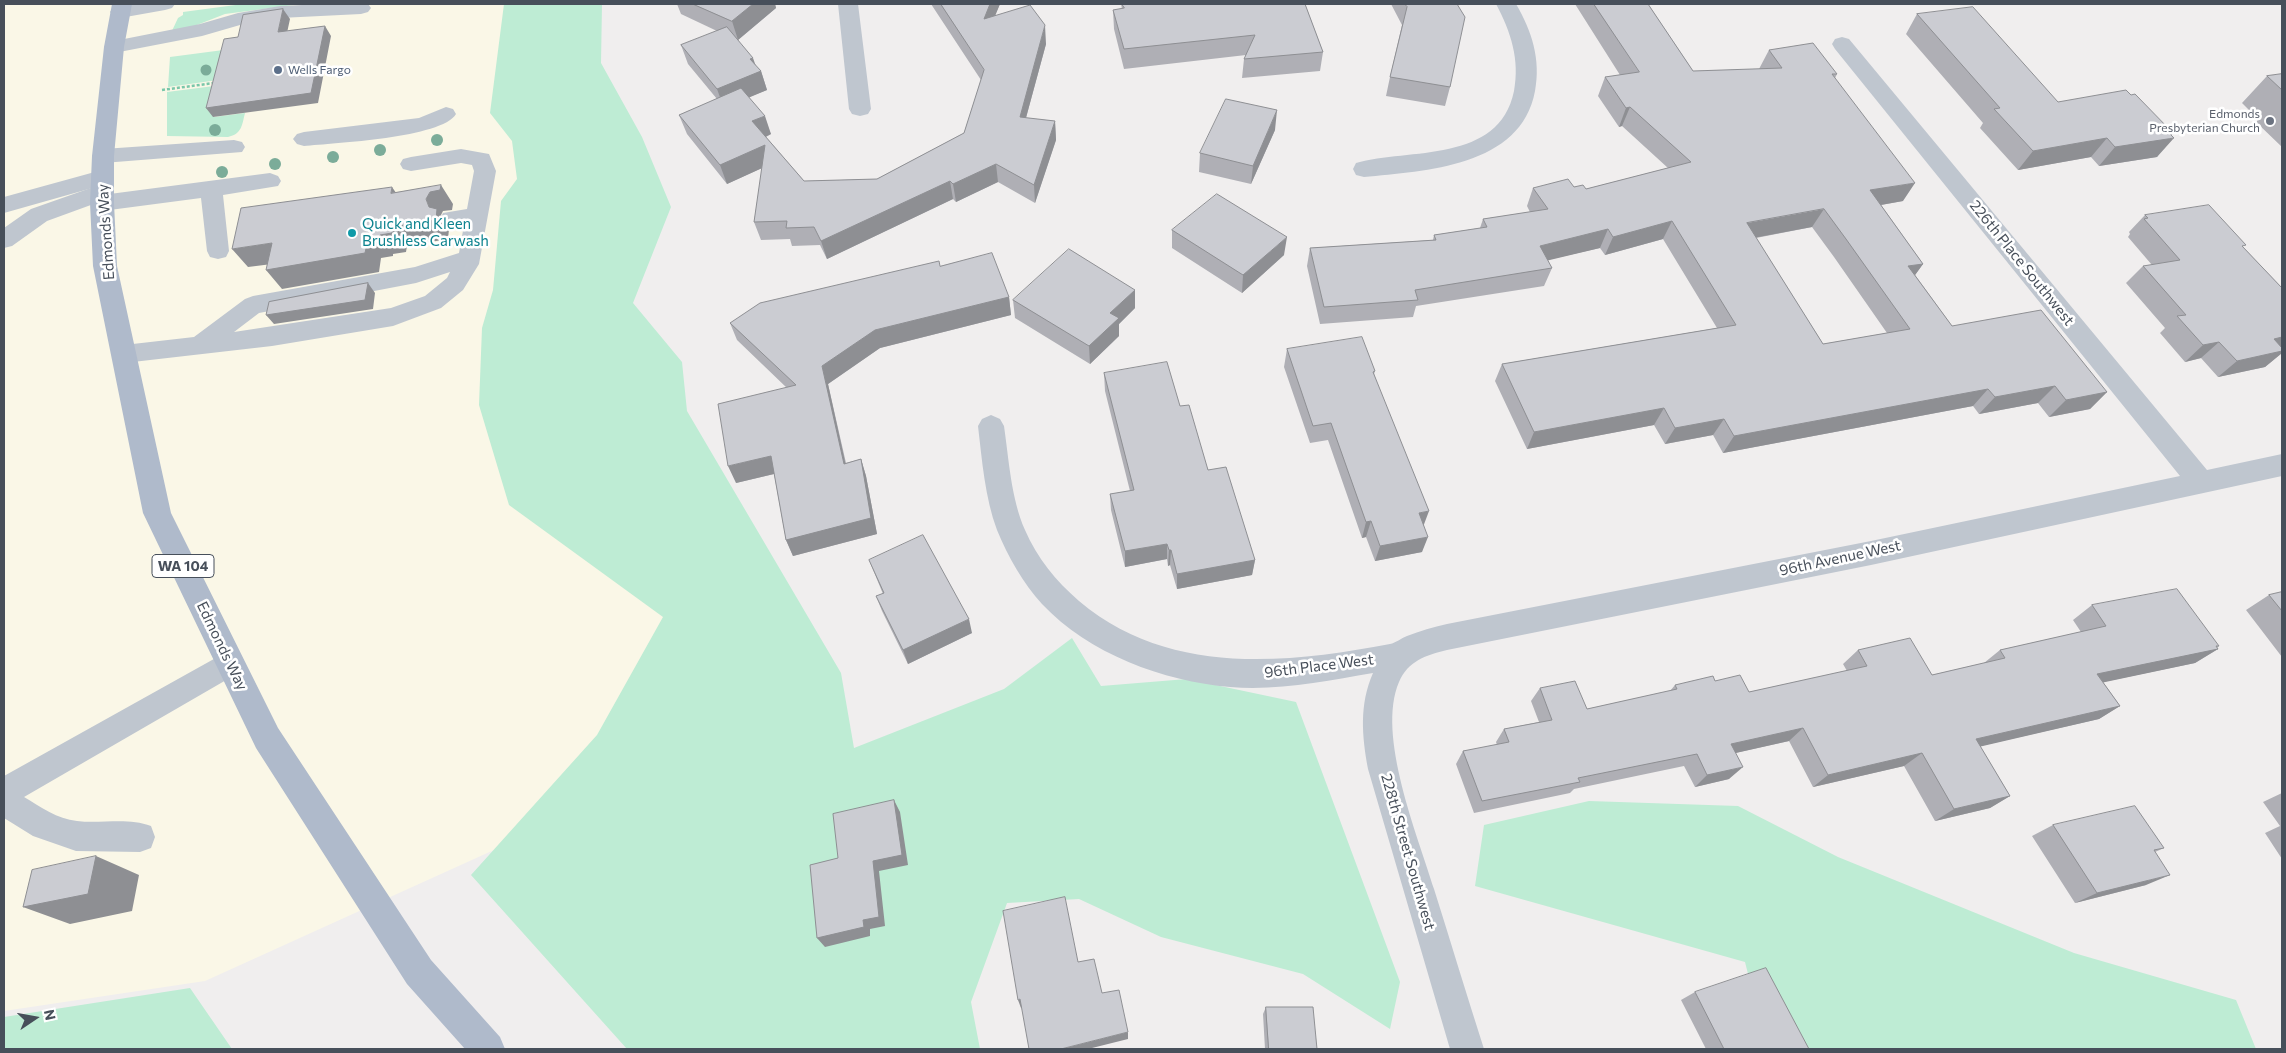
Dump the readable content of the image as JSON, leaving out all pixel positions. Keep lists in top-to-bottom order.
{
  "streets": {
    "main road": ["Edmonds Way", "WA 104"],
    "street": [
      "226th Place Southwest",
      "96th Avenue West",
      "96th Place West",
      "228th Street Southwest"
    ]
  },
  "crossings": [
    ["226th Place Southwest", "96th Avenue West"],
    ["96th Avenue West", "96th Place West"],
    ["96th Avenue West", "228th Street Southwest"],
    ["96th Place West", "228th Street Southwest"]
  ],
  "places": ["Wells Fargo", "Edmonds Presbyterian Church", "Quick and Kleen Brushless Carwash"],
  "north": "right"
}
